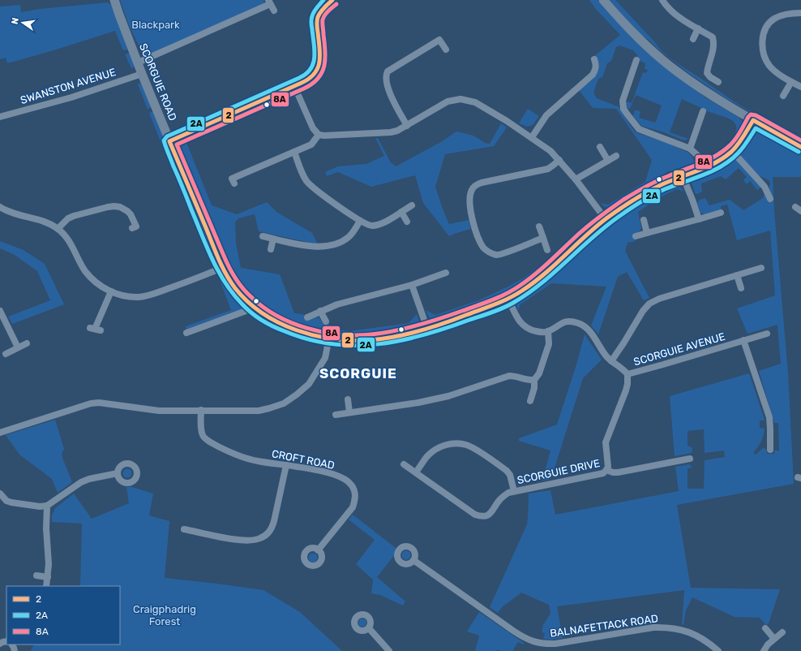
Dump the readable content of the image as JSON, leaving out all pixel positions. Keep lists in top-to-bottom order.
{
  "streets": {
    "street": [
      "SCORGUIE ROAD",
      "SWANSTON AVENUE",
      "SCORGUIE AVENUE",
      "CROFT ROAD",
      "SCORGUIE DRIVE",
      "BALNAFETTACK ROAD"
    ]
  },
  "crossings": [
    ["SCORGUIE ROAD", "SWANSTON AVENUE"],
    ["SCORGUIE AVENUE", "SCORGUIE DRIVE"]
  ],
  "districts": ["SCORGUIE"],
  "parks": ["Blackpark", "Craigphadrig Forest"],
  "lines": ["transit line 2", "transit line 2A", "transit line 8A"],
  "legend": ["2", "2A", "8A"],
  "north": "left"
}
